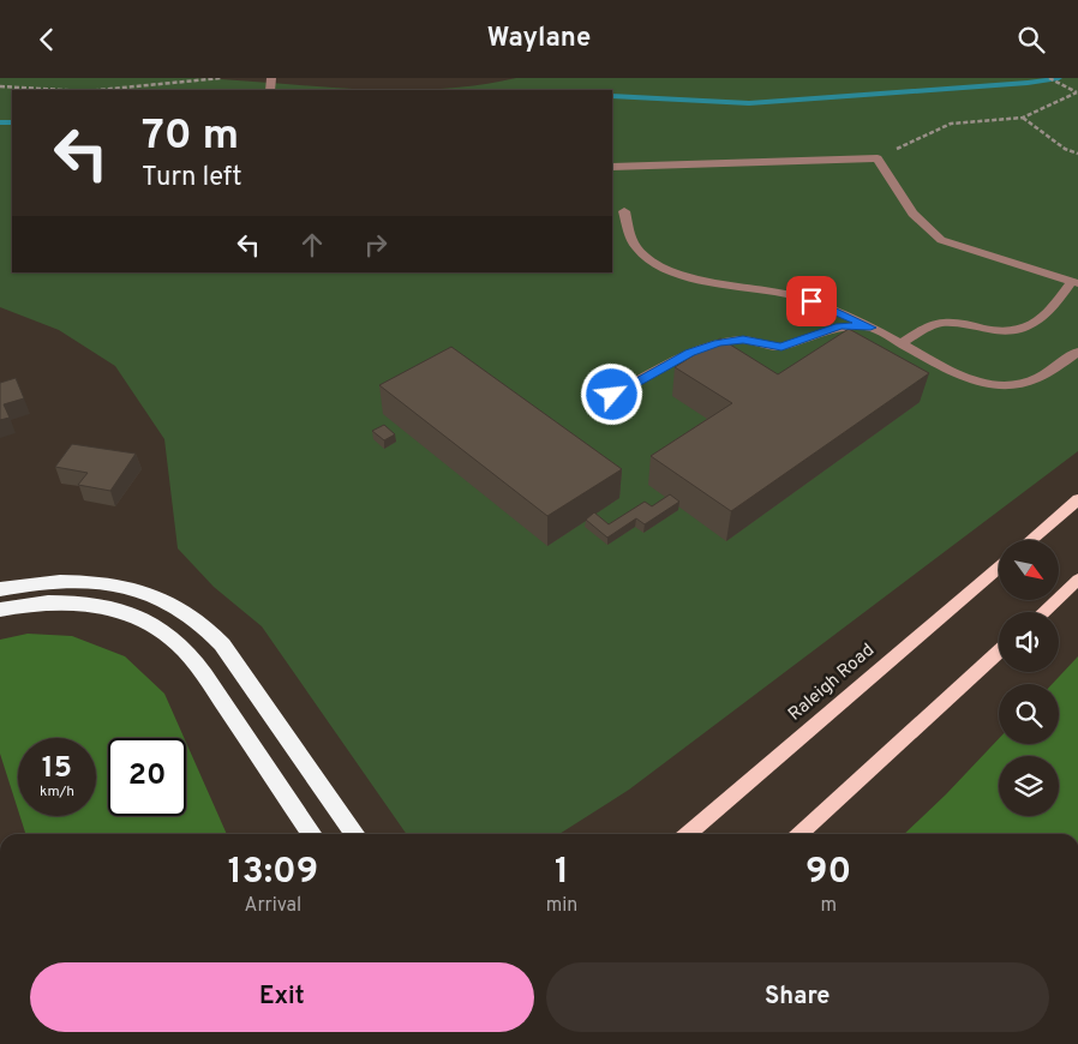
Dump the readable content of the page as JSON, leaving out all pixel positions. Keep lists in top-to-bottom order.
{
  "streets": {
    "main road": ["Raleigh Road"]
  },
  "north": "bottom right",
  "page": {
    "header": "Waylane",
    "turn": ["70 m", "Turn left"],
    "speed": "15 km/h",
    "limit": "20",
    "eta": [
      "13:09",
      "Arrival",
      "1",
      "min",
      "90",
      "m"
    ],
    "buttons": ["Exit", "Share"]
  }
}
